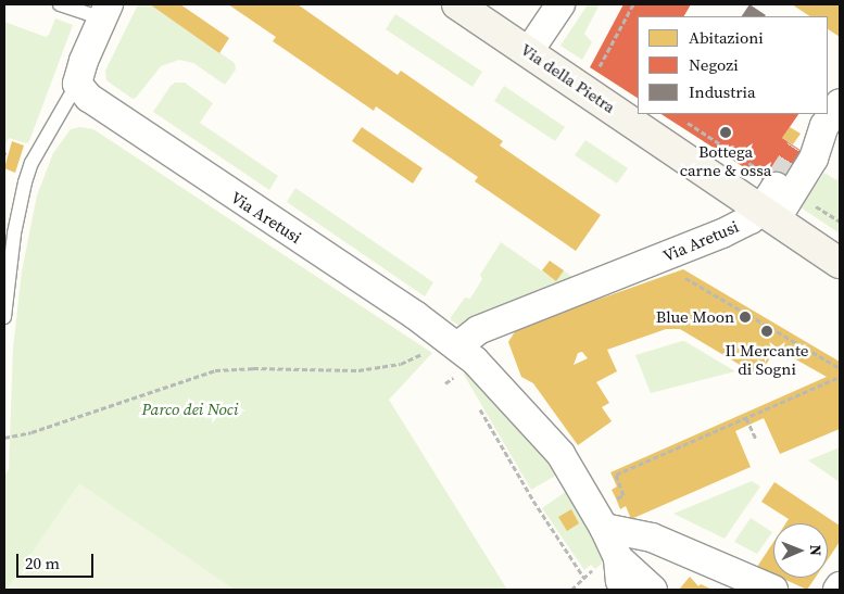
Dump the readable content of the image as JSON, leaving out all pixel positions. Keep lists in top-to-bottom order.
{
  "streets": {
    "main road": ["Via della Pietra"],
    "street": ["Via Aretusi"]
  },
  "crossings": [
    ["Via della Pietra", "Via Aretusi"]
  ],
  "parks": ["Parco dei Noci"],
  "places": ["Bottega carne & ossa", "Blue Moon", "Il Mercante di Sogni"],
  "legend": ["Abitazioni", "Negozi", "Industria"],
  "scale_bar": "20 m",
  "north": "right"
}
